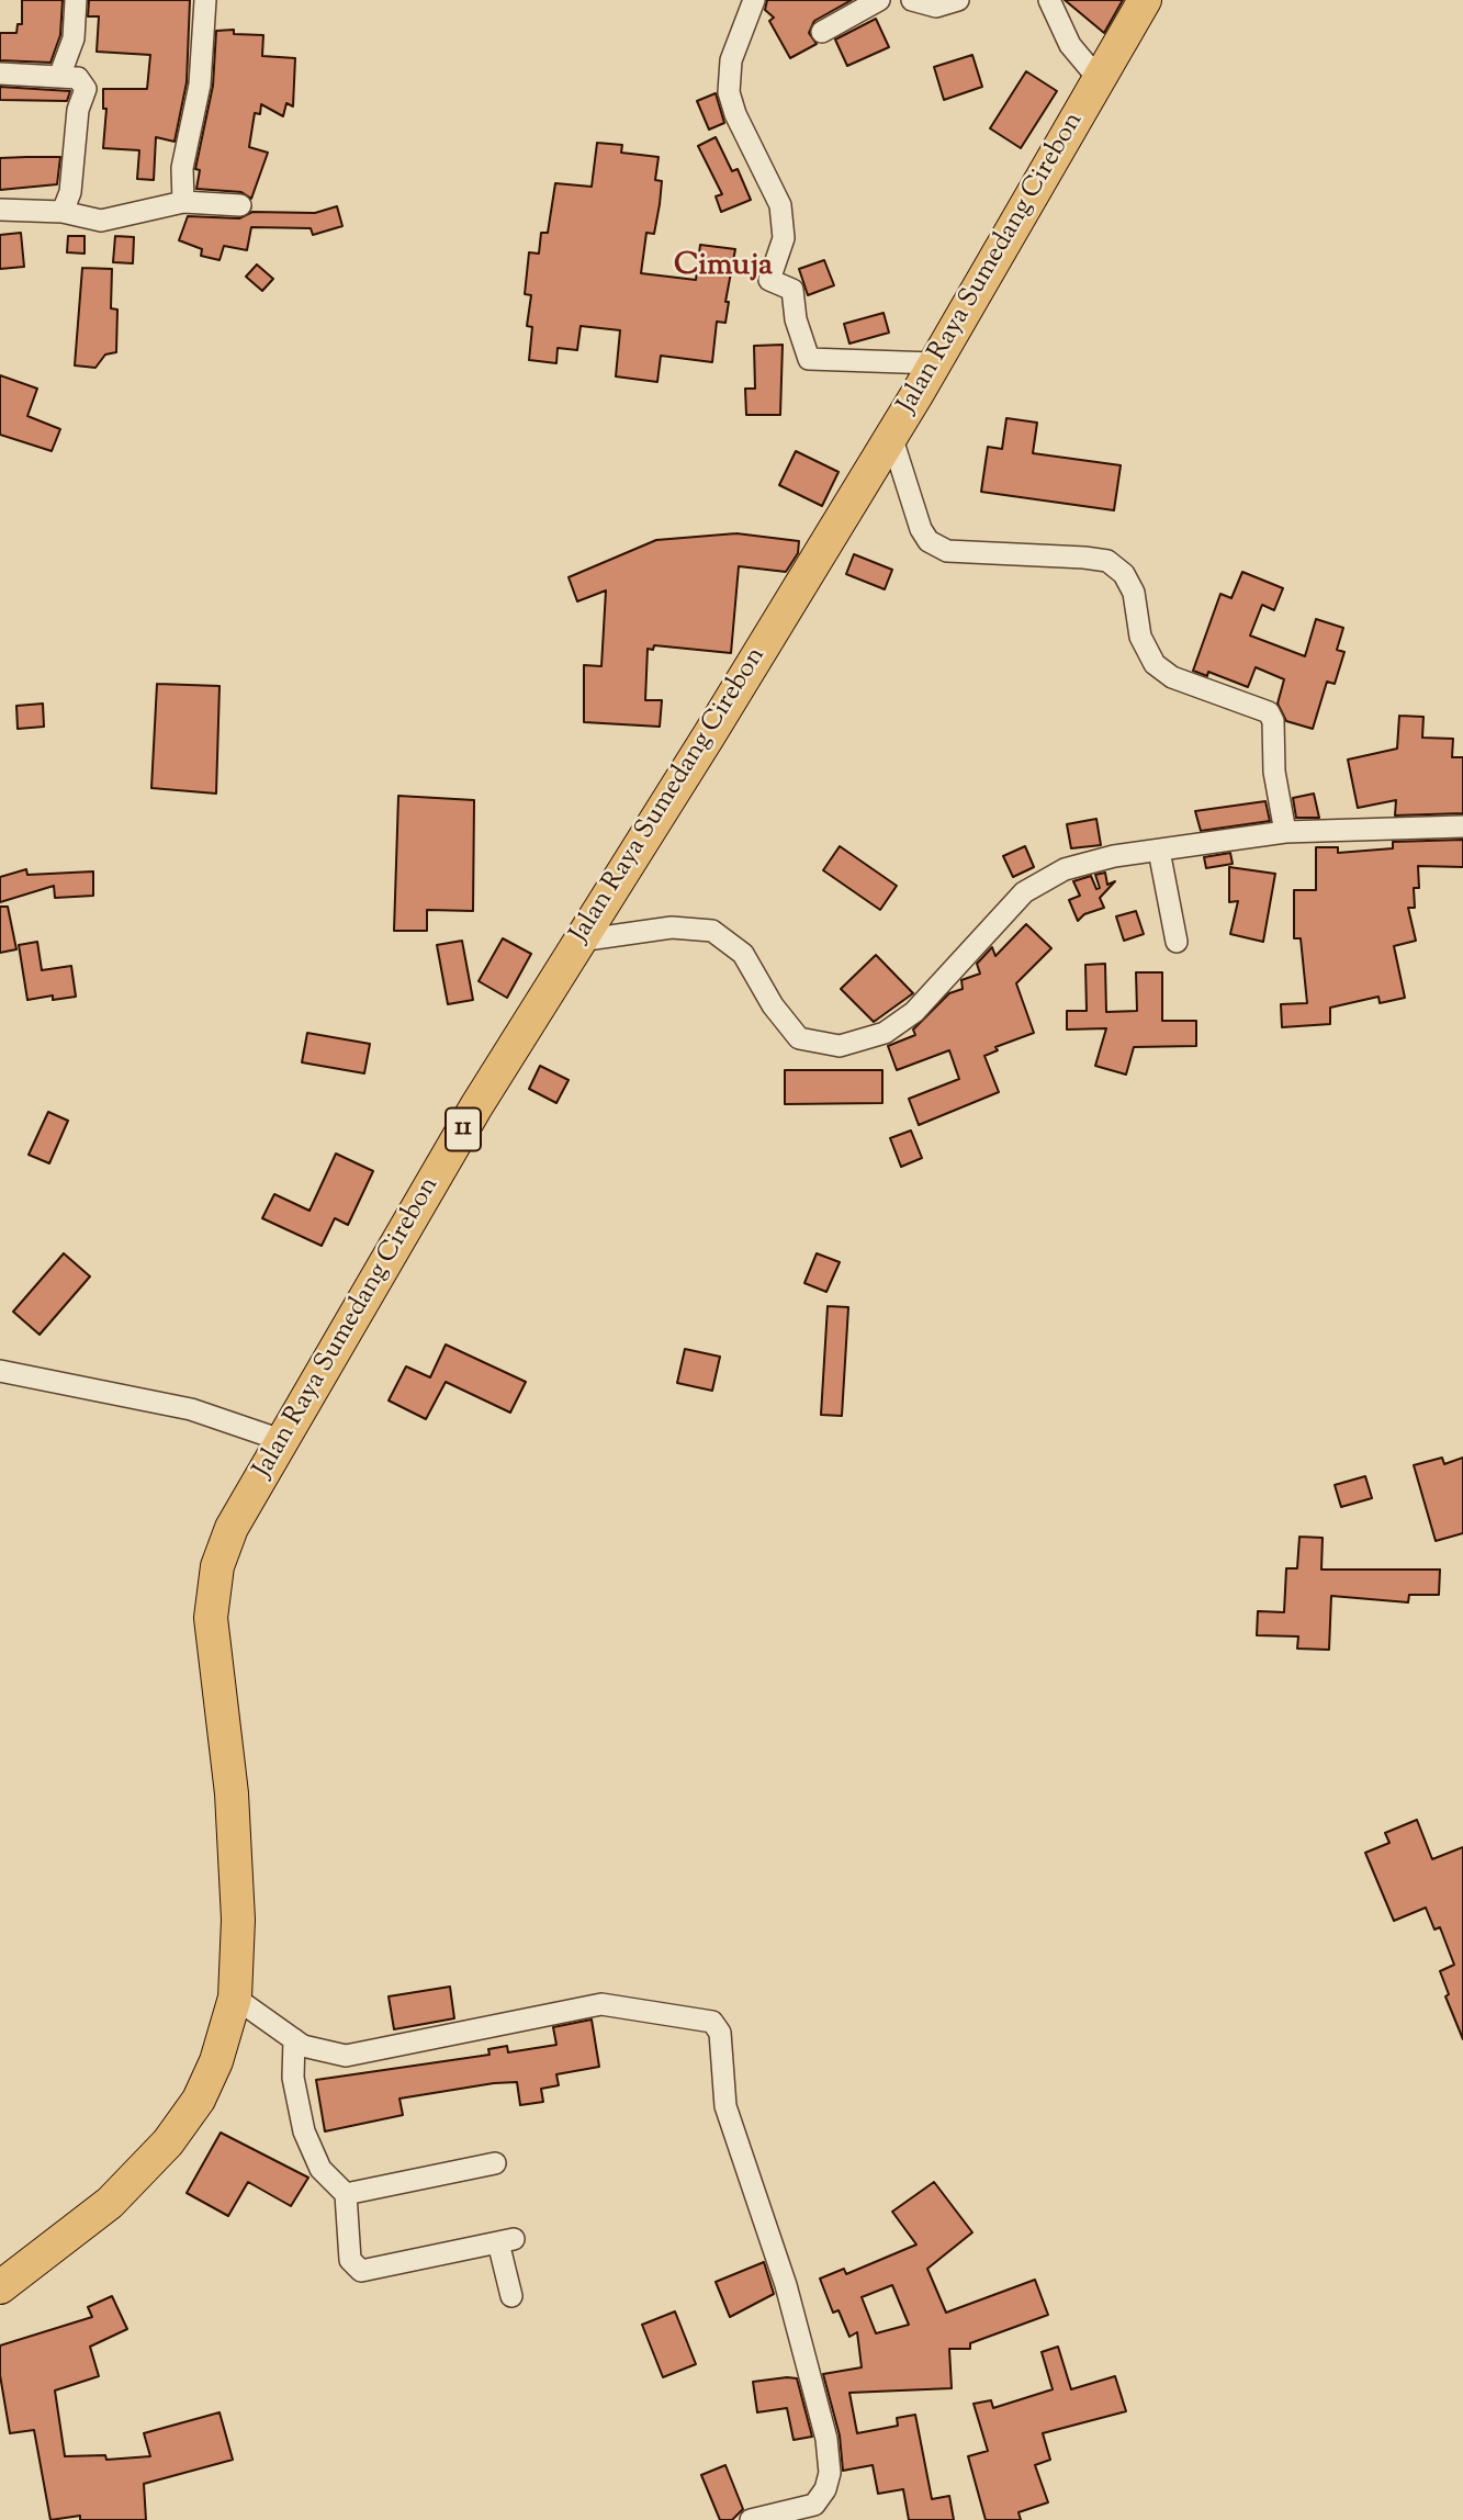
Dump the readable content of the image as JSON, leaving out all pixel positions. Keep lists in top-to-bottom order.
{
  "streets": {
    "highway": ["Jalan Raya Sumedang Cirebon", "11"]
  },
  "districts": ["Cimuja"]
}
